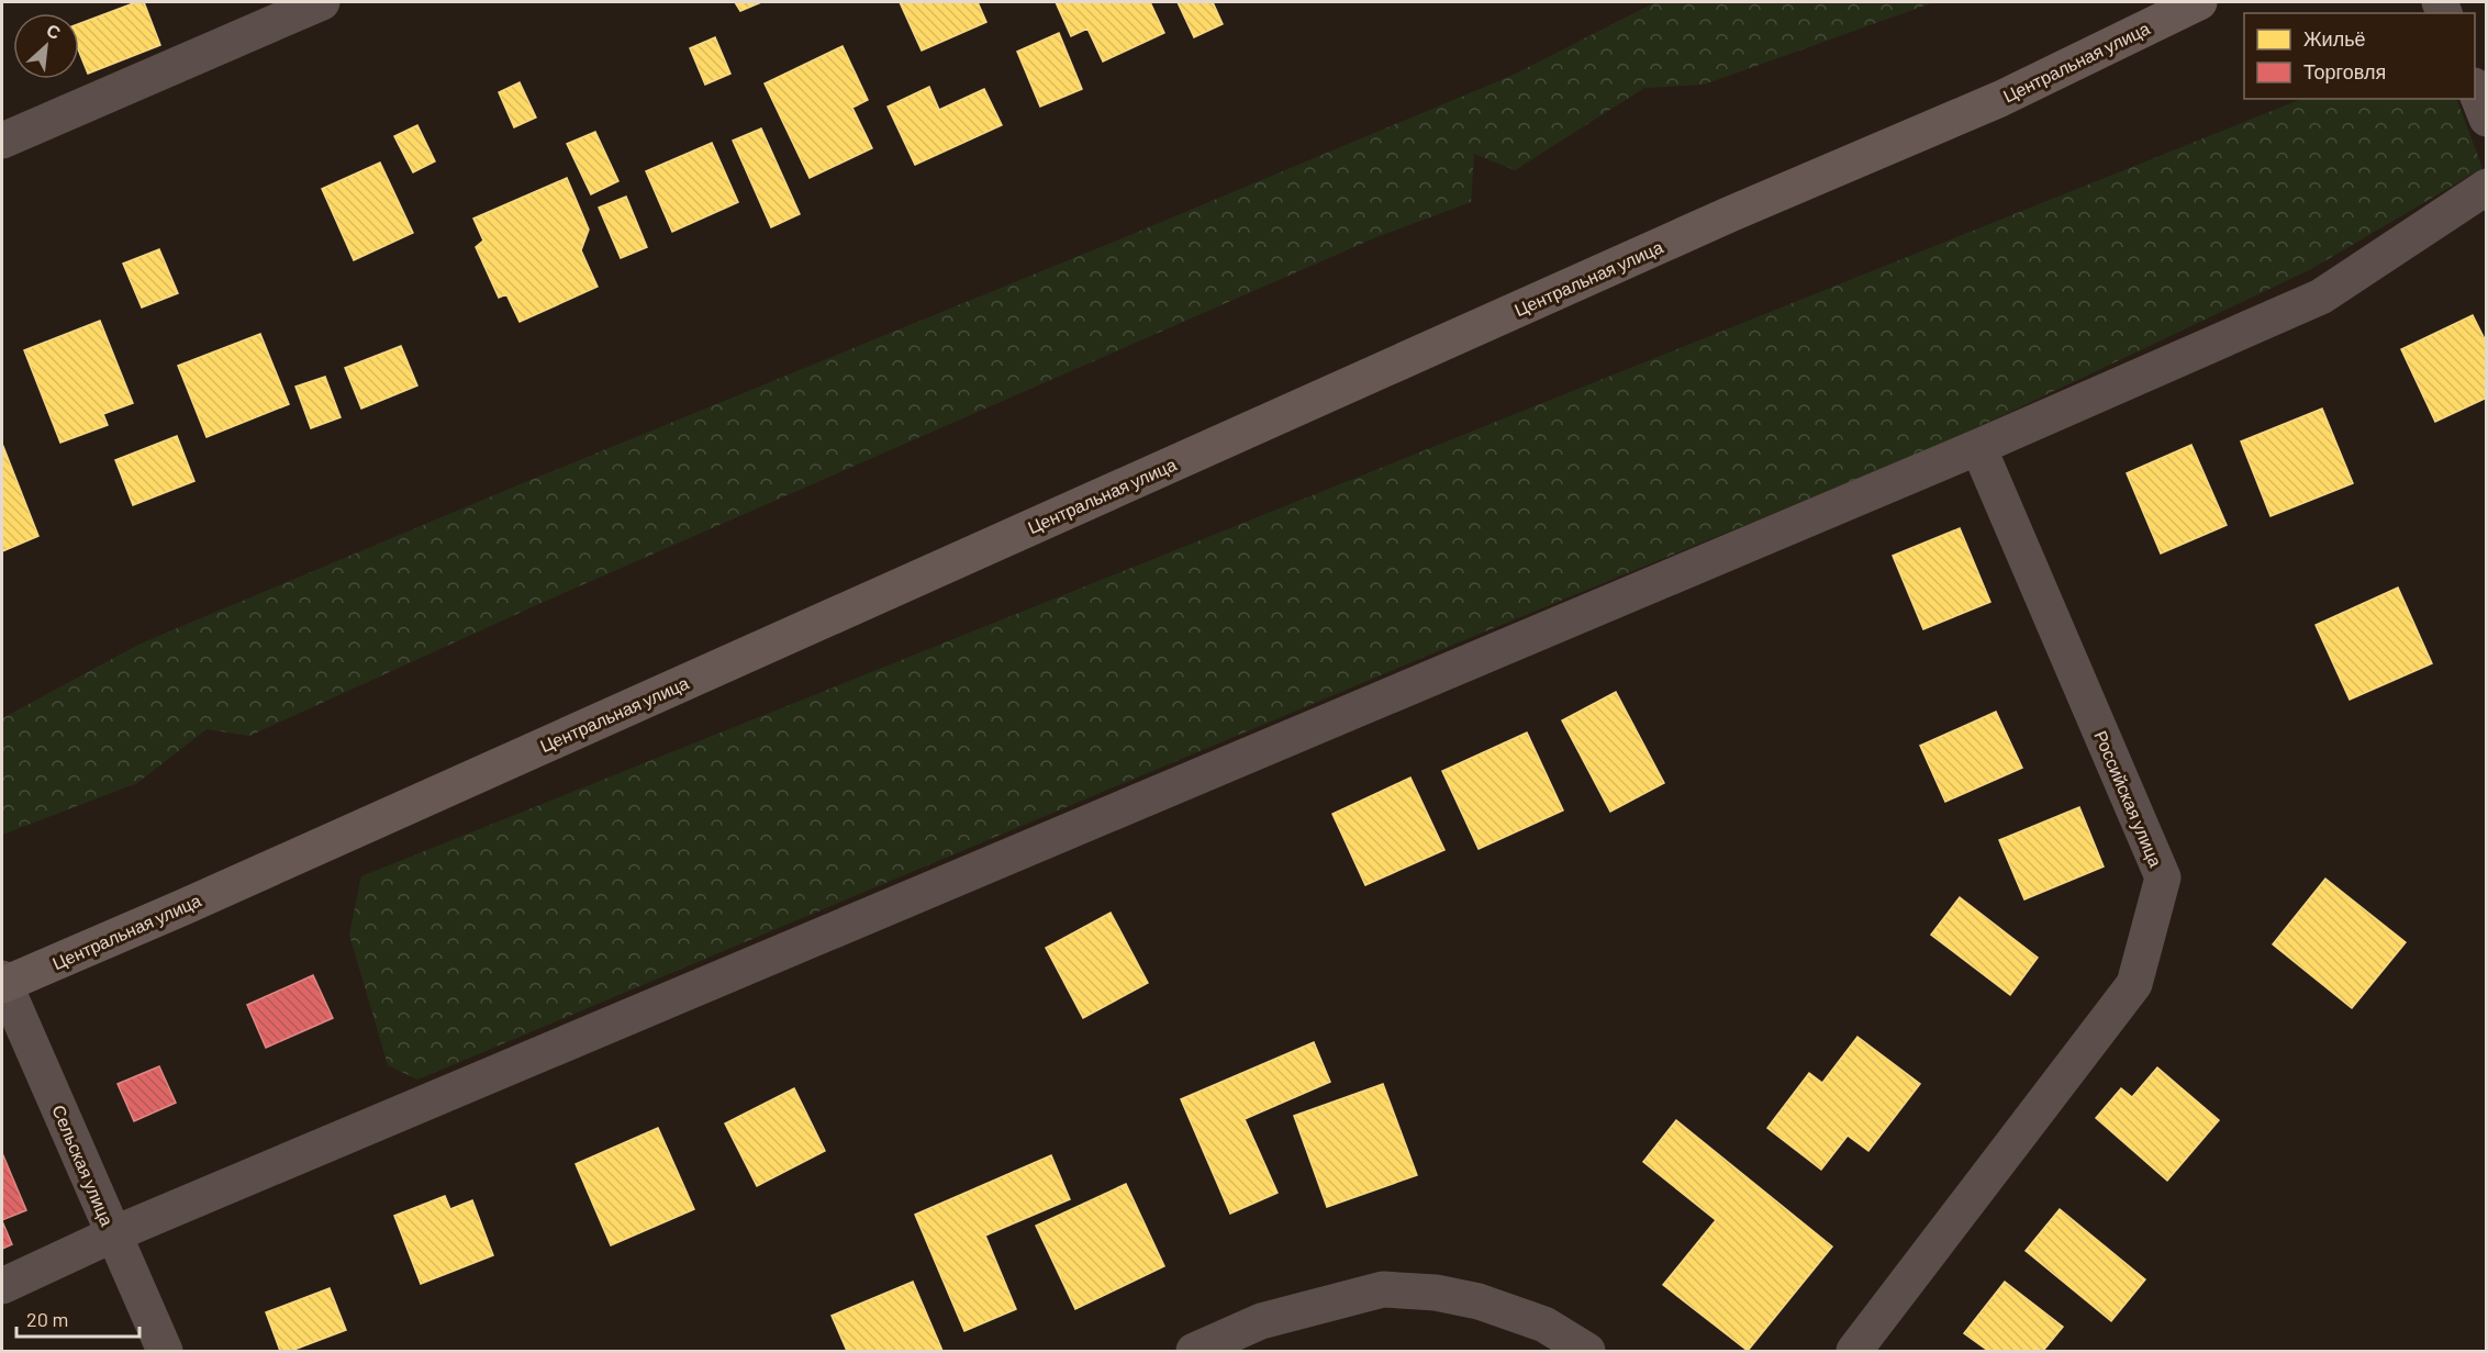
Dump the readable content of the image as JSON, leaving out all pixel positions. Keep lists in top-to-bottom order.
{
  "streets": {
    "street": ["Центральная улица", "Российская улица", "Сельская улица"]
  },
  "crossings": [
    ["Центральная улица", "Сельская улица"]
  ],
  "legend": ["Жильё", "Торговля"],
  "scale_bar": "20 m",
  "north": "top right"
}
